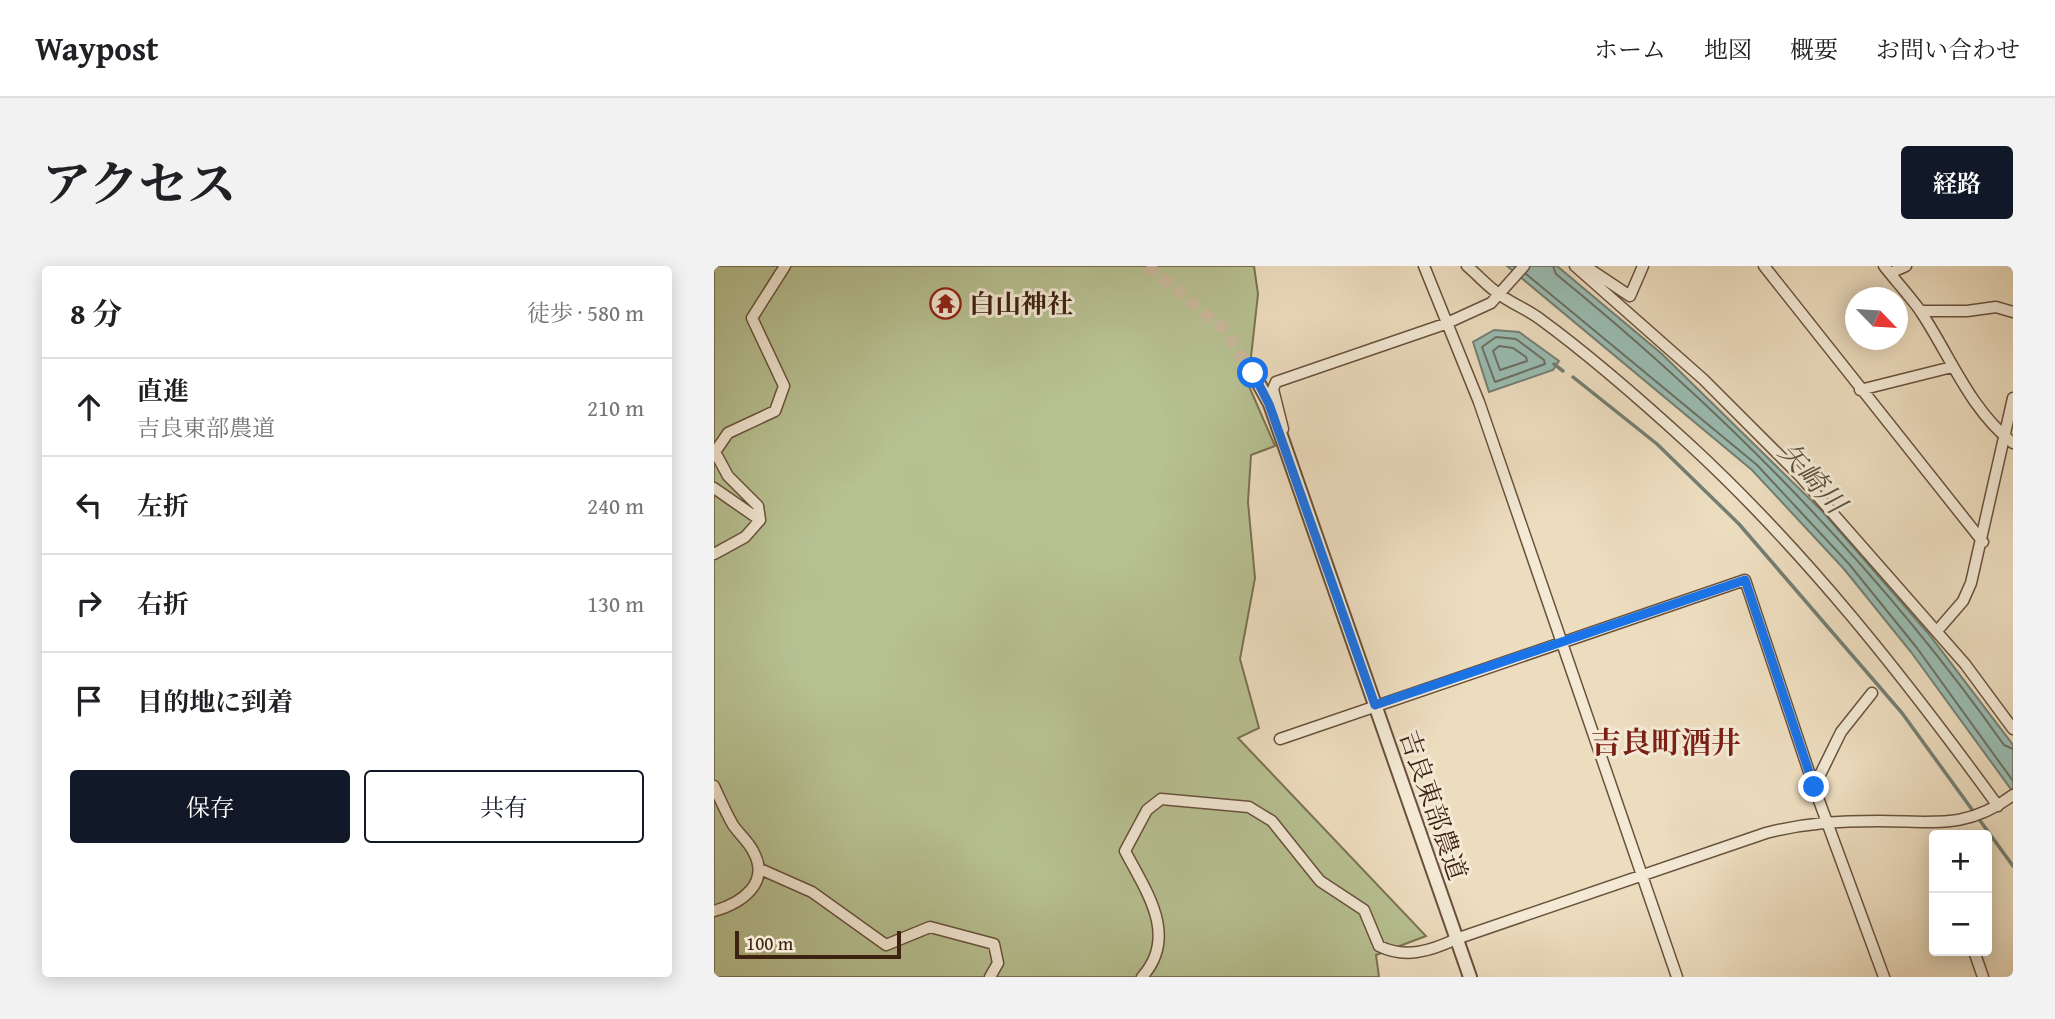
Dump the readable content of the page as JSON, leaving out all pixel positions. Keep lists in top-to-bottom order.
{
  "streets": {
    "street": ["吉良東部農道"]
  },
  "districts": ["吉良町酒井"],
  "water": ["矢崎川"],
  "places": {
    "temple": ["白山神社"]
  },
  "scale_bar": "100 m",
  "north": "bottom right",
  "page": {
    "header": "Waypost",
    "nav": [
      "ホーム",
      "地図",
      "概要",
      "お問い合わせ"
    ],
    "title": "アクセス",
    "buttons": [
      "経路",
      ["保存", "共有"]
    ],
    "heading": ["8 分", "徒歩 · 580 m"],
    "list": [
      ["直進", "吉良東部農道", "210 m"],
      ["左折", "240 m"],
      ["右折", "130 m"],
      "目的地に到着"
    ],
    "map_buttons": ["+", "−"],
    "scale": "100 m"
  }
}
